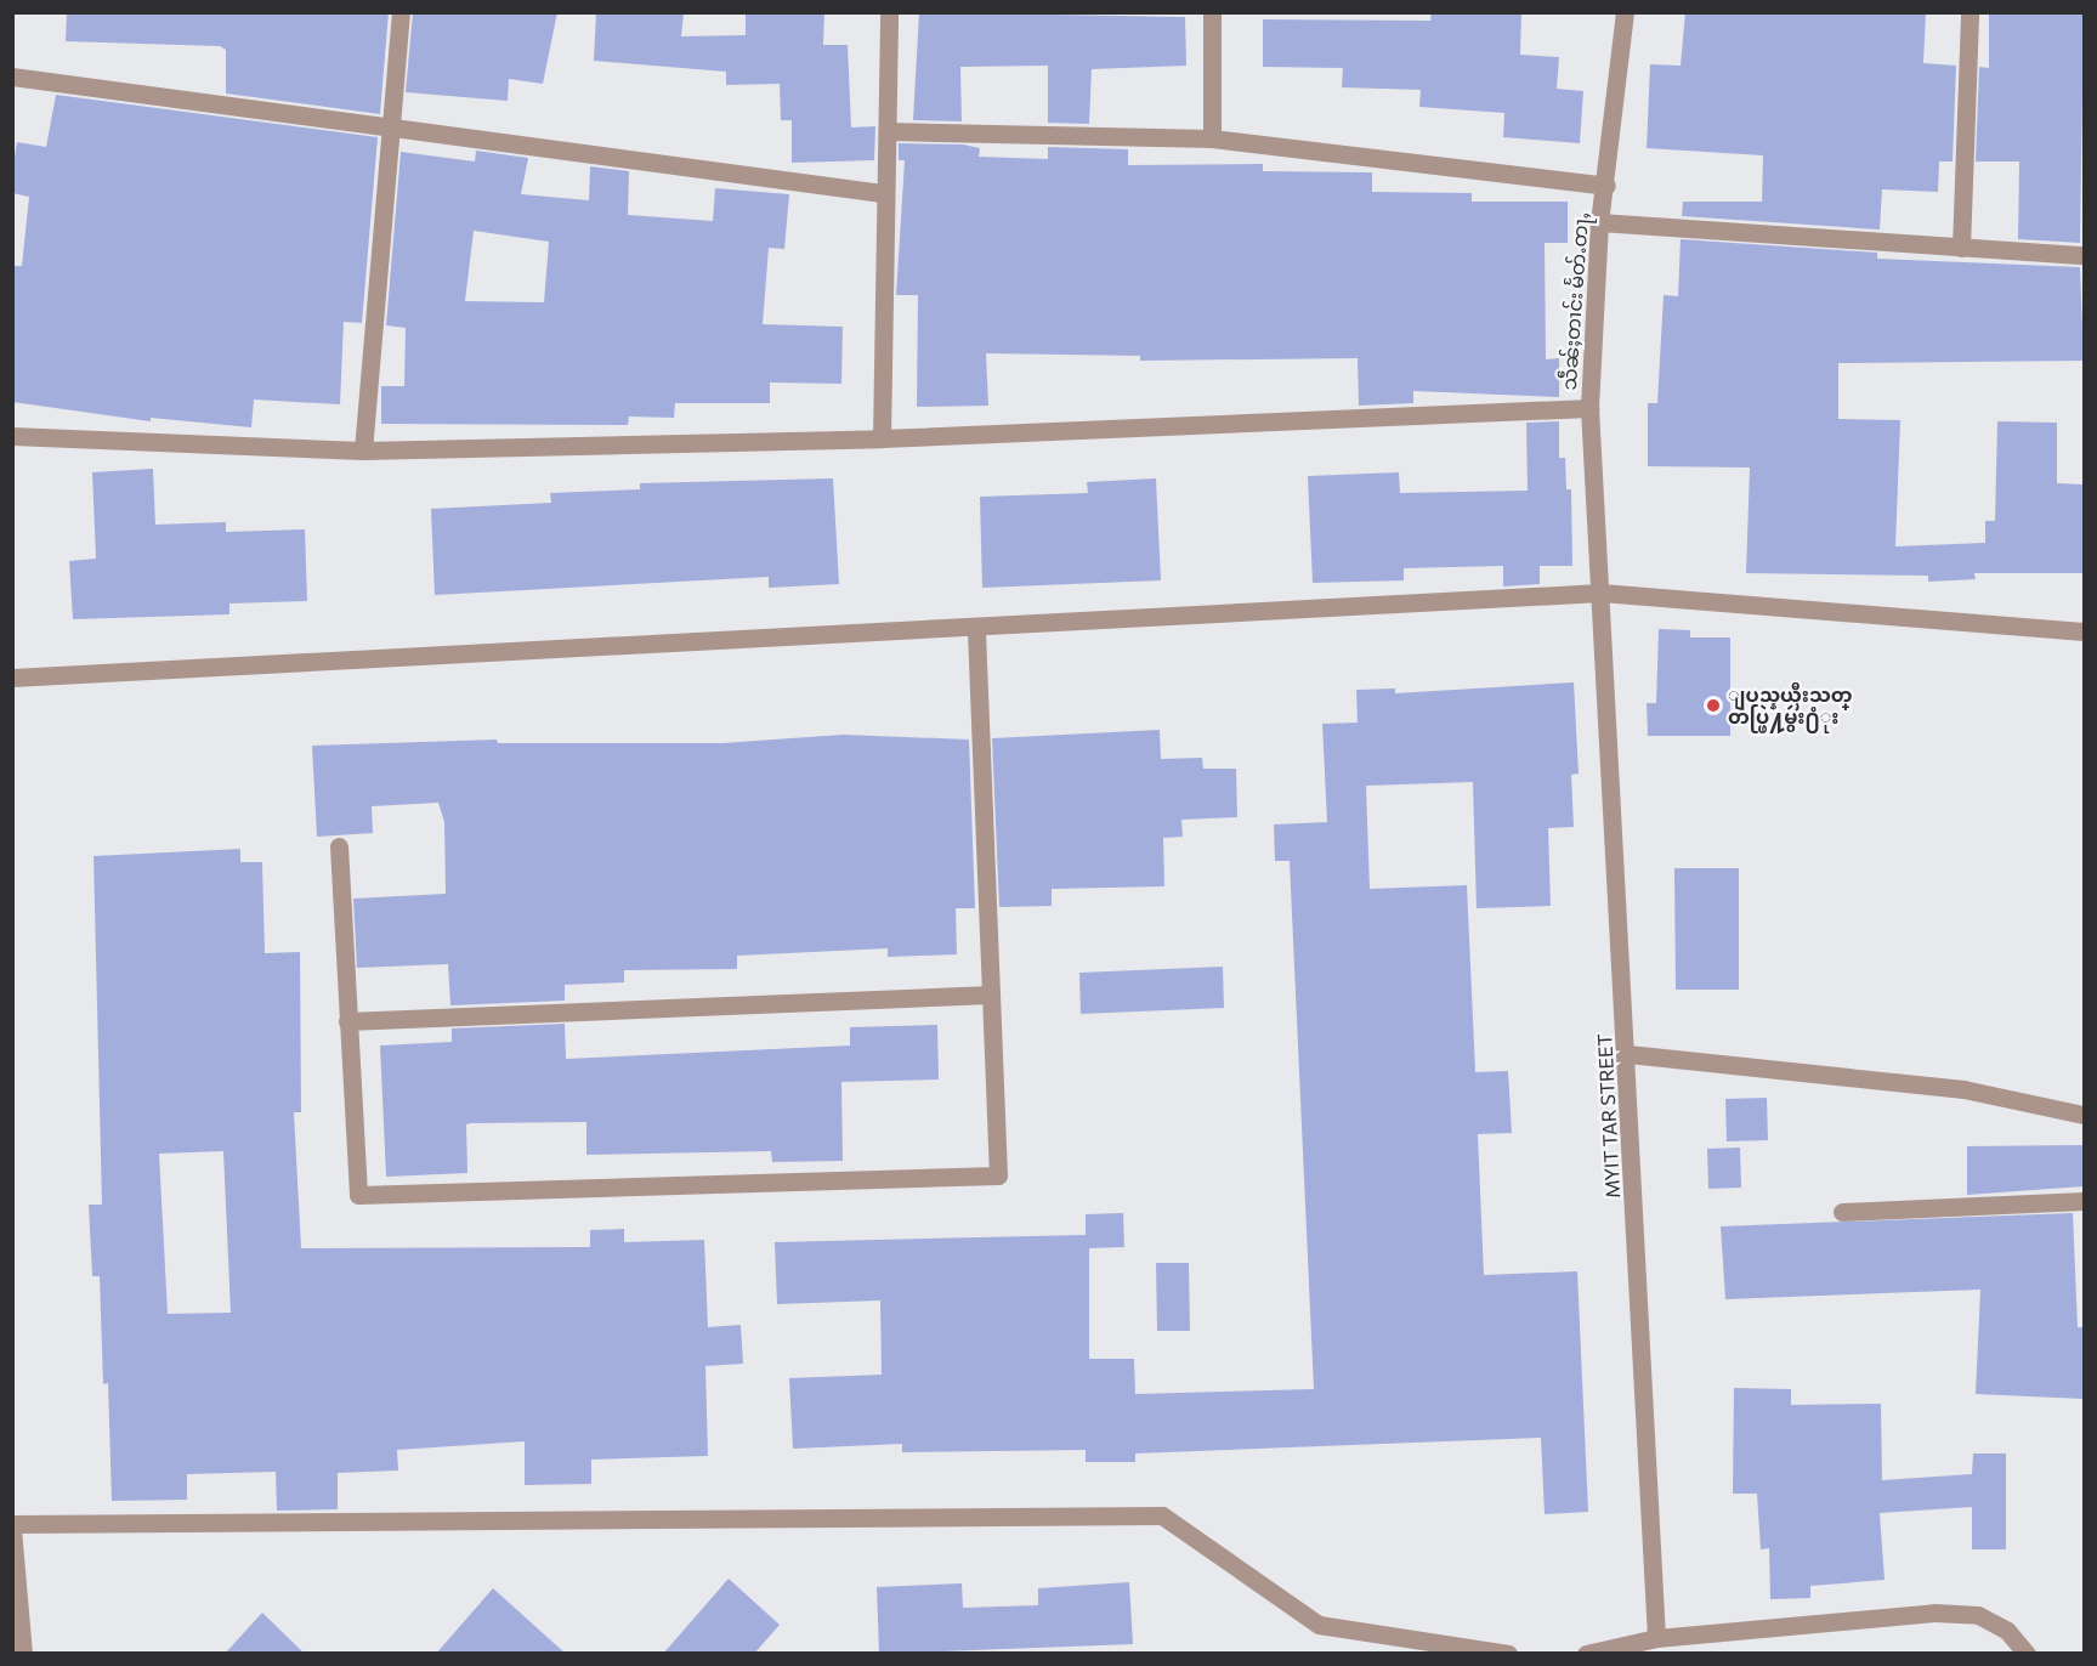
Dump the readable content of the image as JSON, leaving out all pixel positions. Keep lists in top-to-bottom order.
{
  "streets": {
    "street": ["သဵၼ်ႈတၢင်း မႅတ်ႉတႃႇ", "MYIT TAR STREET"]
  },
  "crossings": [
    ["သဵၼ်ႈတၢင်း မႅတ်ႉတႃႇ", "MYIT TAR STREET"]
  ],
  "places": ["ျပည္နယ္မီးသတ္ တပ္ဖြဲ႔မွဴး႐ံုး"]
}
